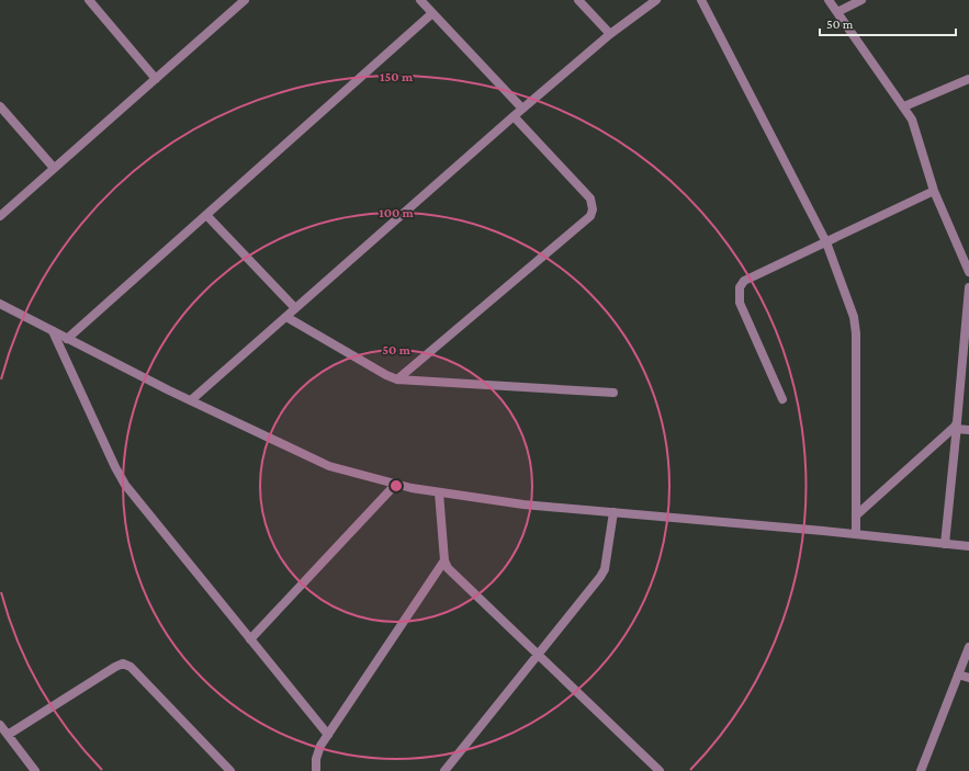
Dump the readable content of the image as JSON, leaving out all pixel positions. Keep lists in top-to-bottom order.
{
  "scale_bar": "50 m",
  "rings": ["150 m", "100 m", "50 m"]
}
